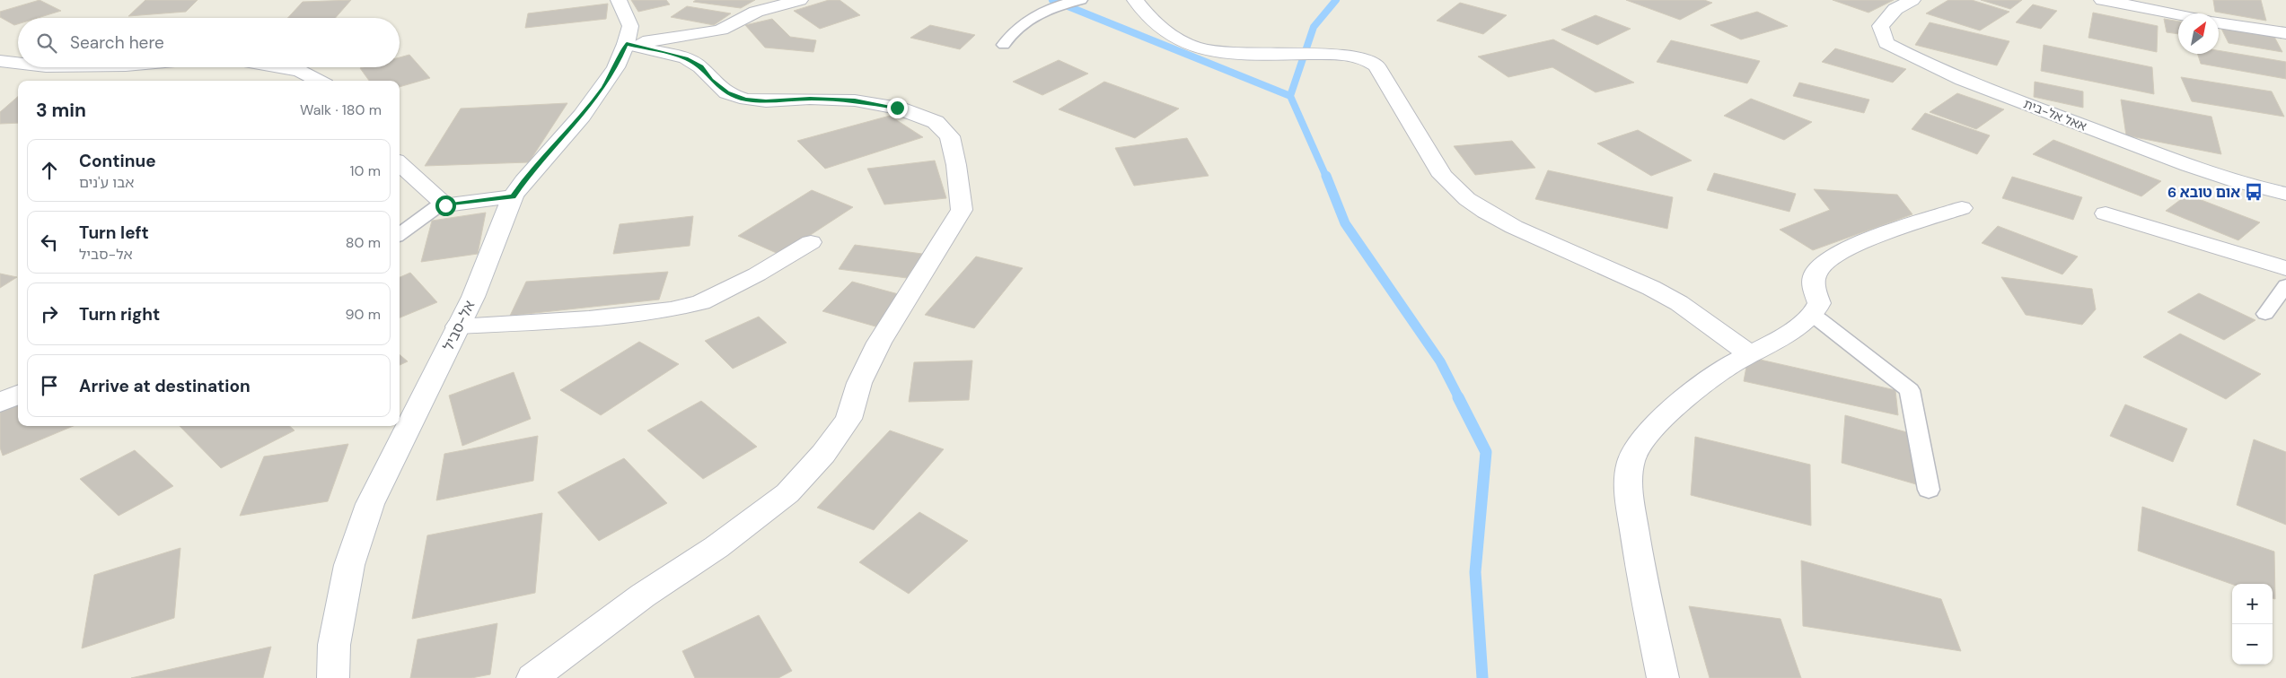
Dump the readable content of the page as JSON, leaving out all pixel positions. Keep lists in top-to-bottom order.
{
  "streets": {
    "street": ["אאל אל-בית", "אל-סביל"]
  },
  "places": {
    "bus stop": ["אום טובא 6"]
  },
  "north": "top right",
  "page": {
    "search": "Search here",
    "heading": ["3 min", "Walk · 180 m"],
    "list": [
      ["Continue", "אבו ע'נים", "10 m"],
      ["Turn left", "אל-סביל", "80 m"],
      ["Turn right", "90 m"],
      "Arrive at destination"
    ],
    "map_buttons": ["+", "−"]
  }
}
